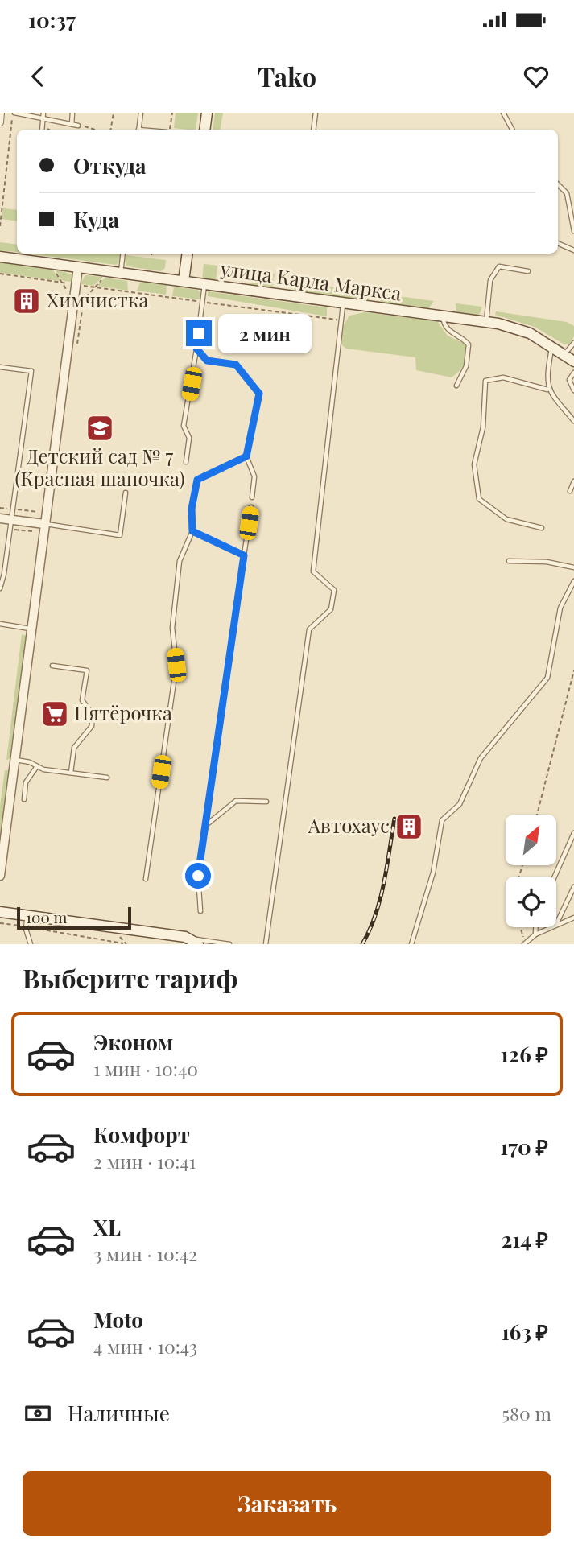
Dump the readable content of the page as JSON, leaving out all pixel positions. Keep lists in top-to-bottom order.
{
  "streets": {
    "main road": ["улица Карла Маркса"]
  },
  "places": {
    "building": ["Химчистка", "Автохаус"],
    "school or university": ["Детский сад № 7 (Красная шапочка)"],
    "supermarket": ["Пятёрочка"]
  },
  "scale_bar": "100 m",
  "north": "top right",
  "page": {
    "status": "10:37",
    "header": "Tako",
    "banner": ["Откуда", "Куда"],
    "bubble": "2 мин",
    "scale": "100 m",
    "heading": "Выберите тариф",
    "list": [
      {
        "name": "Эконом",
        "note": "1 мин · 10:40",
        "value": "126 ₽"
      },
      {
        "name": "Комфорт",
        "note": "2 мин · 10:41",
        "value": "170 ₽"
      },
      {
        "name": "XL",
        "note": "3 мин · 10:42",
        "value": "214 ₽"
      },
      {
        "name": "Moto",
        "note": "4 мин · 10:43",
        "value": "163 ₽"
      }
    ],
    "pay": ["Наличные", "580 m"],
    "buttons": "Заказать"
  }
}
